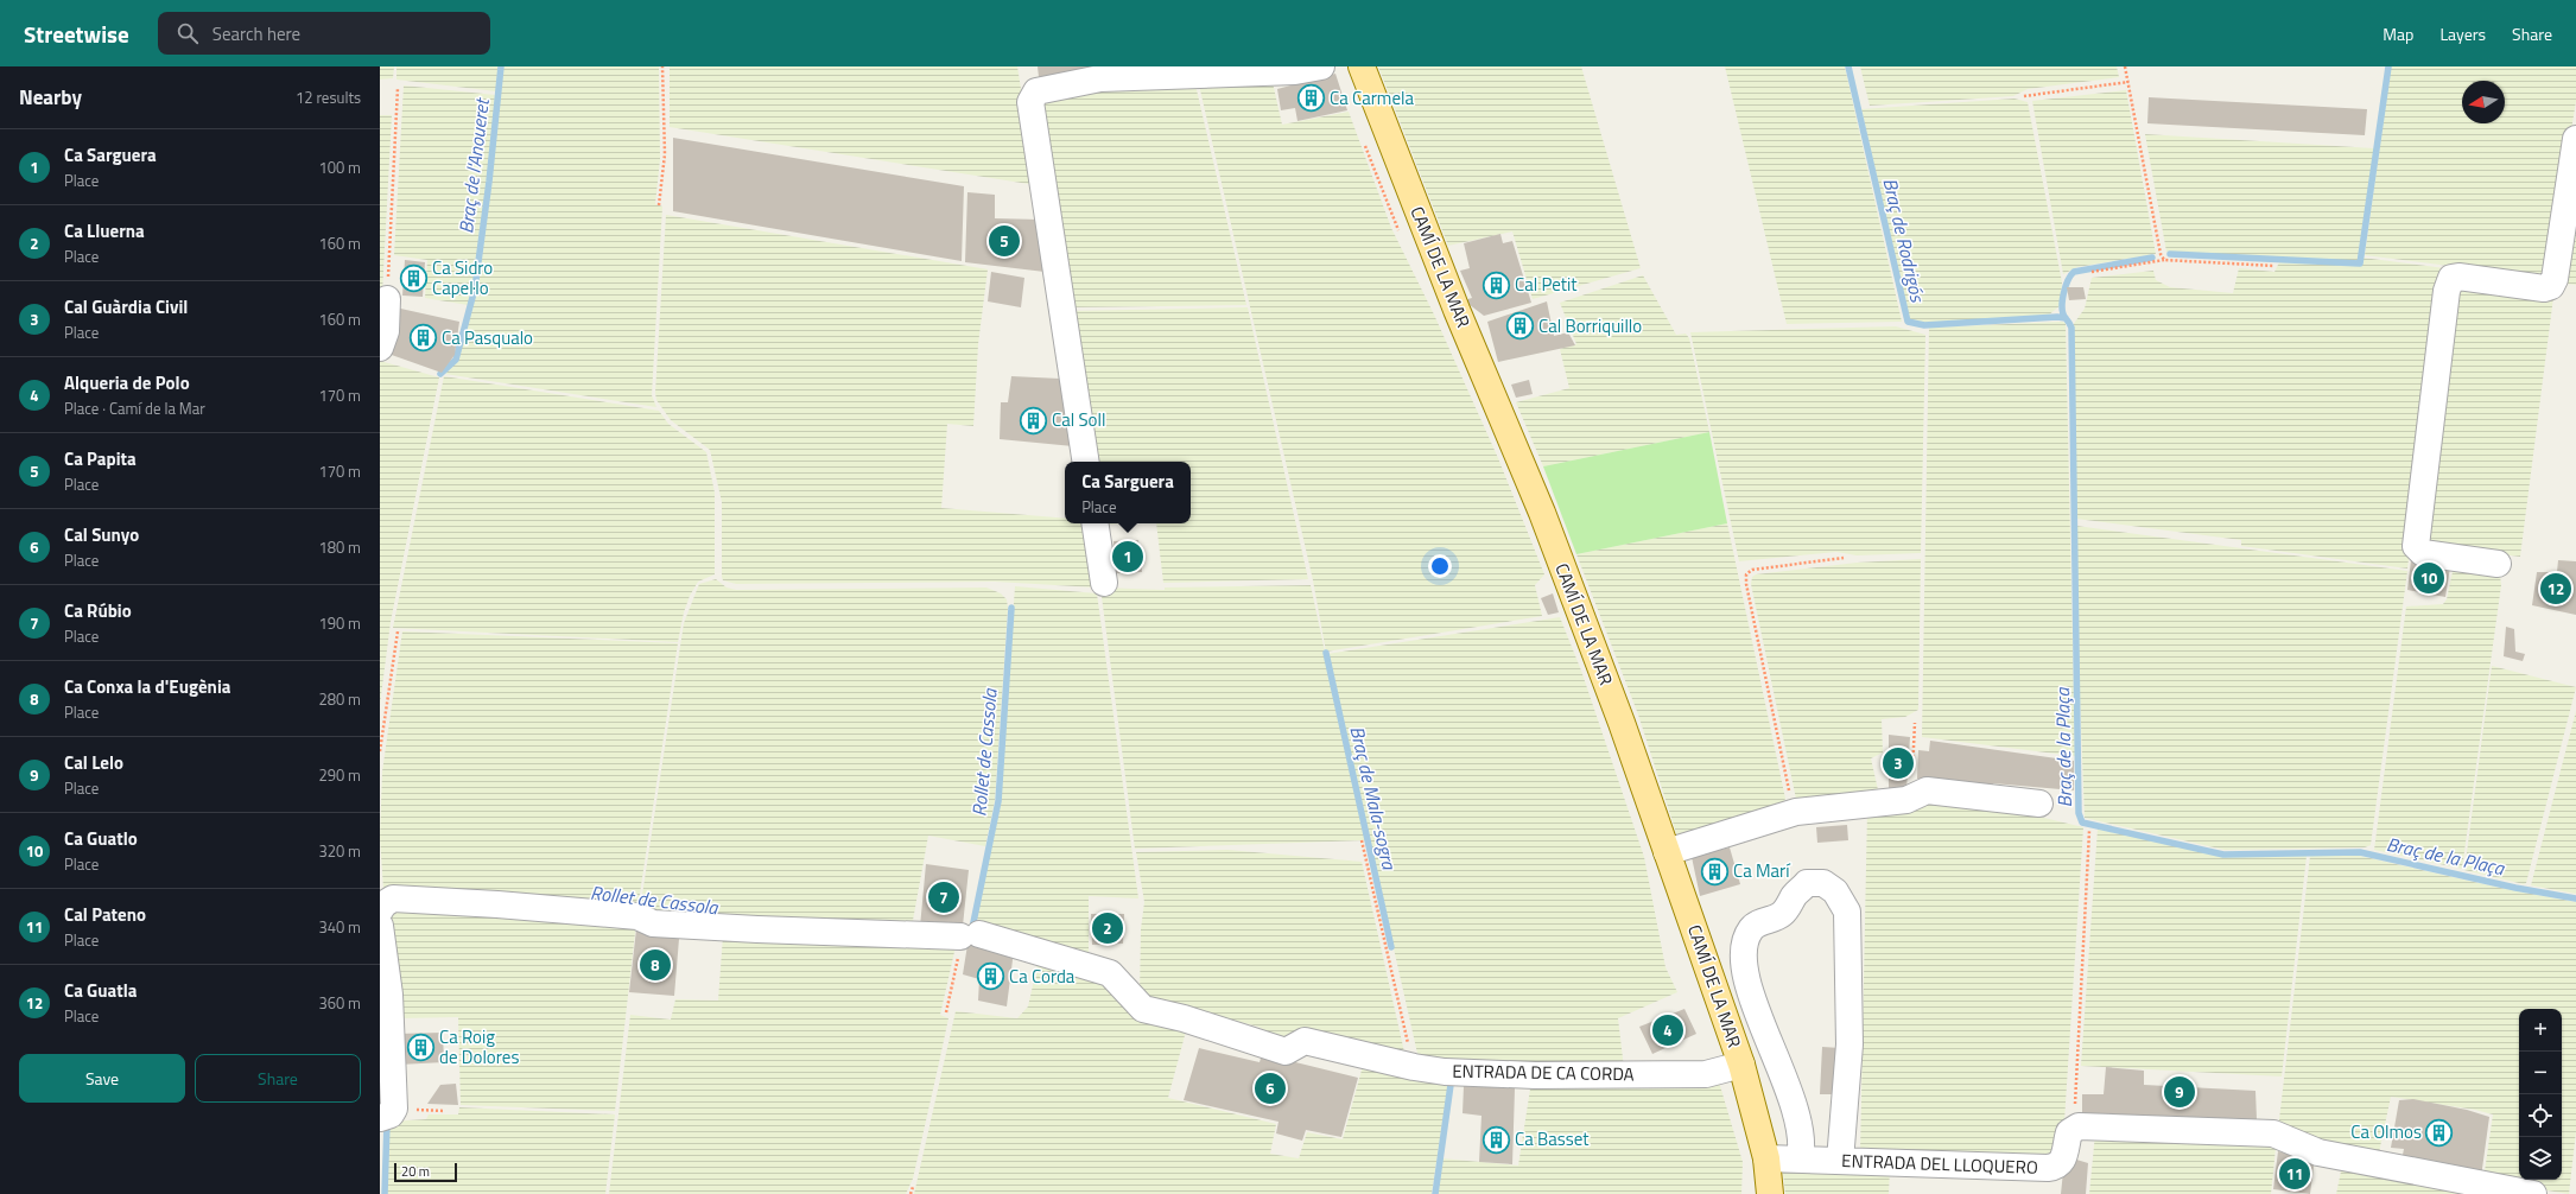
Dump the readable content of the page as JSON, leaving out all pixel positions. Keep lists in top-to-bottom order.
{
  "streets": {
    "main road": ["CAMÍ DE LA MAR"],
    "street": ["ENTRADA DE CA CORDA", "ENTRADA DEL LLOQUERO"]
  },
  "crossings": [
    ["CAMÍ DE LA MAR", "ENTRADA DE CA CORDA"],
    ["CAMÍ DE LA MAR", "ENTRADA DEL LLOQUERO"]
  ],
  "water": [
    "Braç de l'Anoueret",
    "Braç de Rodrigós",
    "Braç de la Plaça",
    "Rollet de Cassola",
    "Braç de Mala-sogra"
  ],
  "places": {
    "building": [
      "Ca Carmela",
      "Ca Sidro Capel·lo",
      "Cal Petit",
      "Cal Borriquillo",
      "Ca Pasqualo",
      "Cal Soll",
      "Ca Marí",
      "Ca Corda",
      "Ca Roig de Dolores",
      "Ca Olmos",
      "Ca Basset"
    ]
  },
  "scale_bar": "20 m",
  "north": "left",
  "page": {
    "header": "Streetwise",
    "search": "Search here",
    "nav": ["Map", "Layers", "Share"],
    "heading": ["Nearby", "12 results"],
    "list": [
      {
        "mark": "1",
        "name": "Ca Sarguera",
        "note": "Place",
        "value": "100 m"
      },
      {
        "mark": "2",
        "name": "Ca Lluerna",
        "note": "Place",
        "value": "160 m"
      },
      {
        "mark": "3",
        "name": "Cal Guàrdia Civil",
        "note": "Place",
        "value": "160 m"
      },
      {
        "mark": "4",
        "name": "Alqueria de Polo",
        "note": "Place · Camí de la Mar",
        "value": "170 m"
      },
      {
        "mark": "5",
        "name": "Ca Papita",
        "note": "Place",
        "value": "170 m"
      },
      {
        "mark": "6",
        "name": "Cal Sunyo",
        "note": "Place",
        "value": "180 m"
      },
      {
        "mark": "7",
        "name": "Ca Rúbio",
        "note": "Place",
        "value": "190 m"
      },
      {
        "mark": "8",
        "name": "Ca Conxa la d'Eugènia",
        "note": "Place",
        "value": "280 m"
      },
      {
        "mark": "9",
        "name": "Cal Lelo",
        "note": "Place",
        "value": "290 m"
      },
      {
        "mark": "10",
        "name": "Ca Guatlo",
        "note": "Place",
        "value": "320 m"
      },
      {
        "mark": "11",
        "name": "Cal Pateno",
        "note": "Place",
        "value": "340 m"
      },
      {
        "mark": "12",
        "name": "Ca Guatla",
        "note": "Place",
        "value": "360 m"
      }
    ],
    "pins": [
      "5",
      "1",
      "10",
      "12",
      "3",
      "7",
      "2",
      "8",
      "4",
      "6",
      "9",
      "11"
    ],
    "popup": ["Ca Sarguera", "Place"],
    "map_buttons": ["+", "−"],
    "buttons": ["Save", "Share"],
    "scale": "20 m"
  }
}
